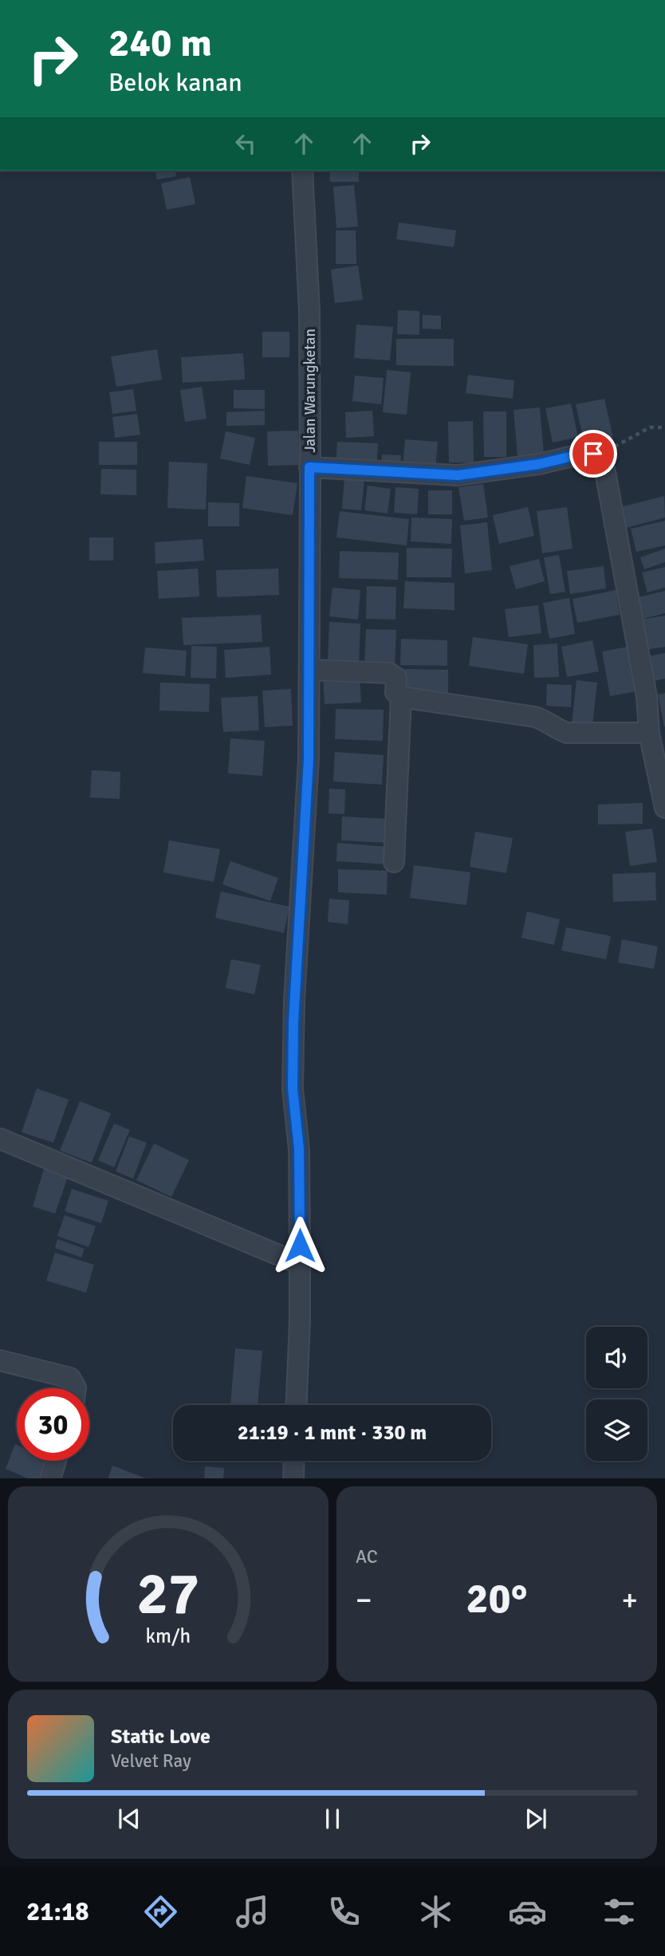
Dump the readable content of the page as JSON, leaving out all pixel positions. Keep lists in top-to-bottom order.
{
  "streets": {
    "street": ["Jalan Warungketan"]
  },
  "page": {
    "turn": ["240 m", "Belok kanan"],
    "limit": "30",
    "trip": "21:19 · 1 mnt · 330 m",
    "tile": "AC",
    "heat": ["−", "20°", "+"],
    "song": ["Static Love", "Velvet Ray"],
    "tabs": "21:18",
    "gauge": ["27", "km/h"]
  }
}
